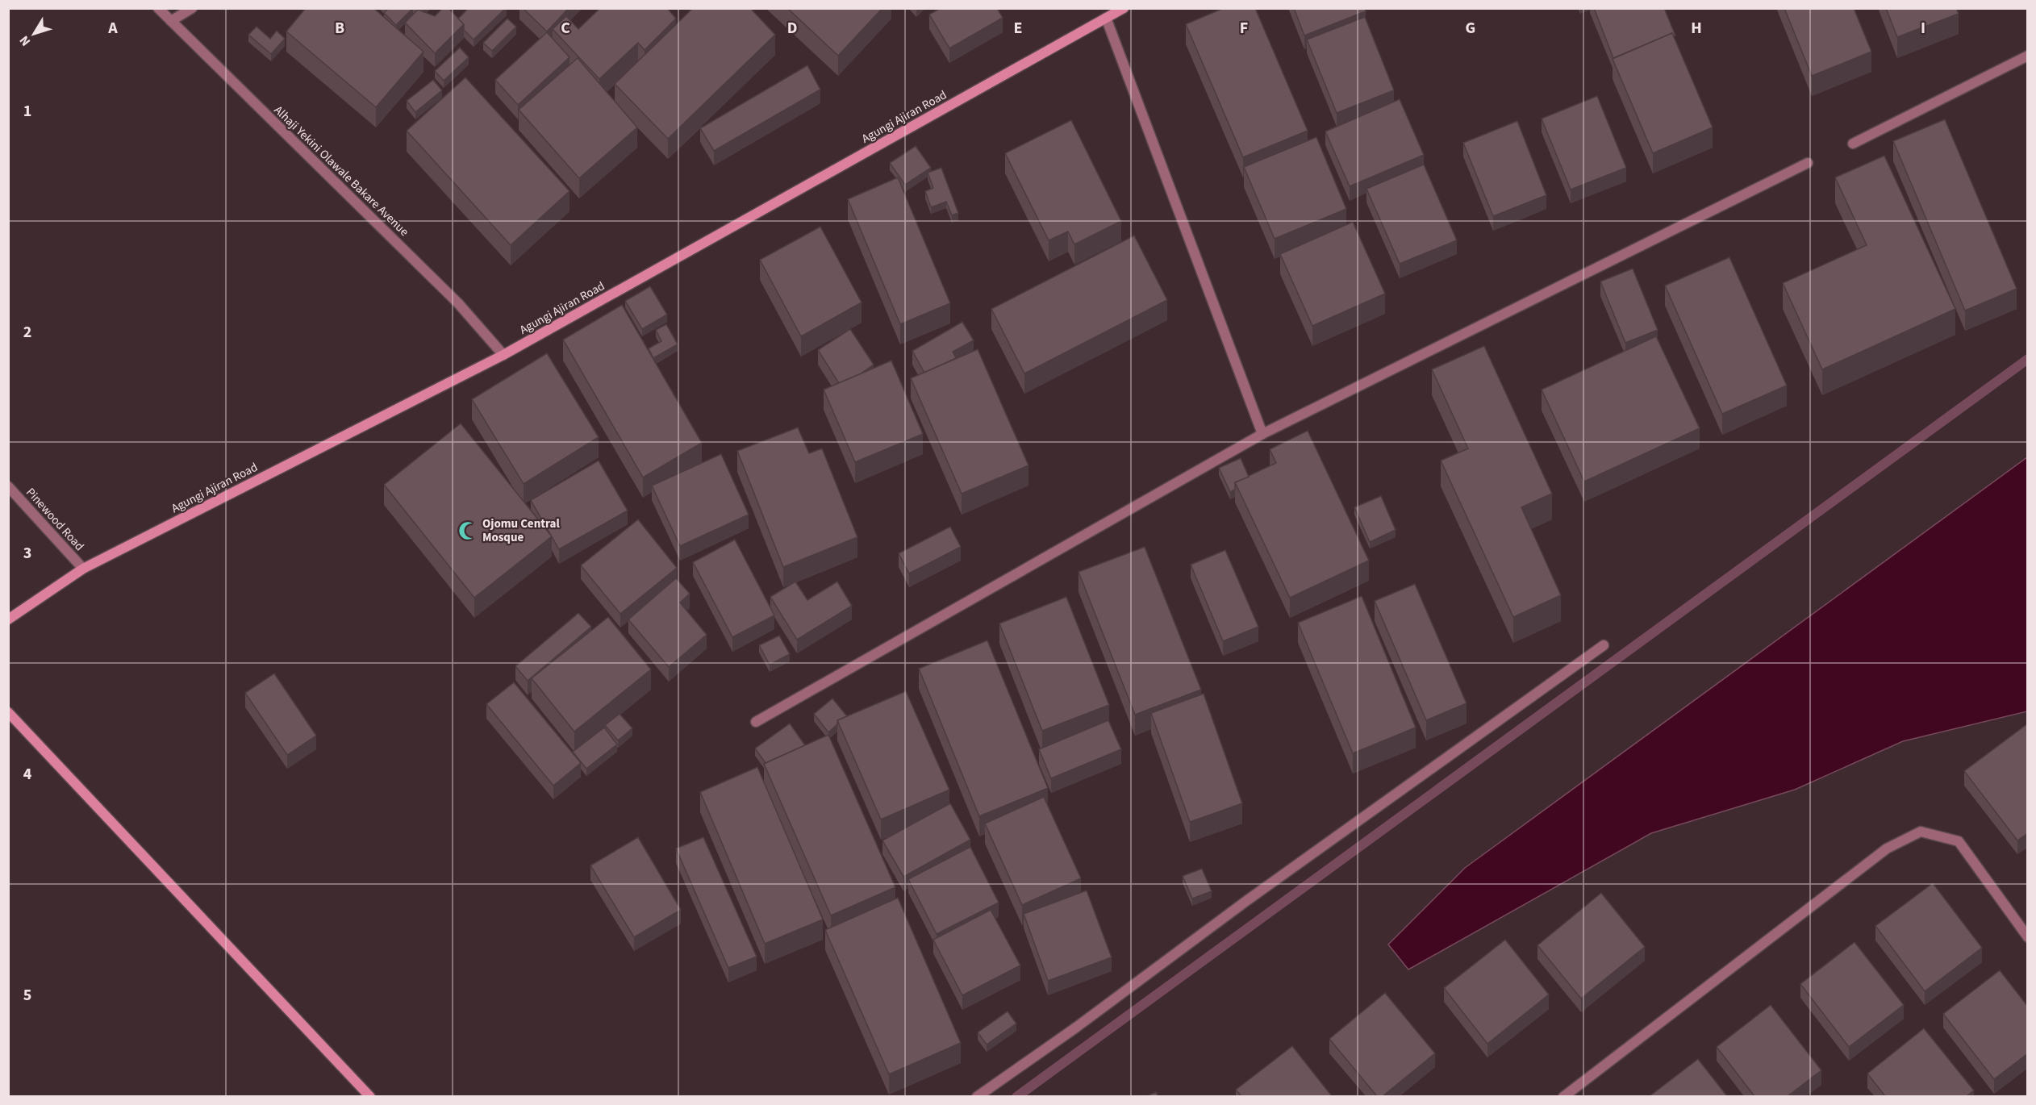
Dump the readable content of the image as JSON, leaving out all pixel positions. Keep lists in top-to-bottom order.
{
  "streets": {
    "street": ["Agungi Ajiran Road", "Alhaji Yekini Olawale Bakare Avenue", "Pinewood Road"]
  },
  "crossings": [
    ["Agungi Ajiran Road", "Alhaji Yekini Olawale Bakare Avenue"],
    ["Agungi Ajiran Road", "Pinewood Road"]
  ],
  "places": {
    "mosque": ["Ojomu Central Mosque"]
  },
  "north": "bottom left",
  "grid": {
    "columns": [
      "A",
      "B",
      "C",
      "D",
      "E",
      "F",
      "G",
      "H",
      "I"
    ],
    "rows": [
      "1",
      "2",
      "3",
      "4",
      "5"
    ]
  }
}
